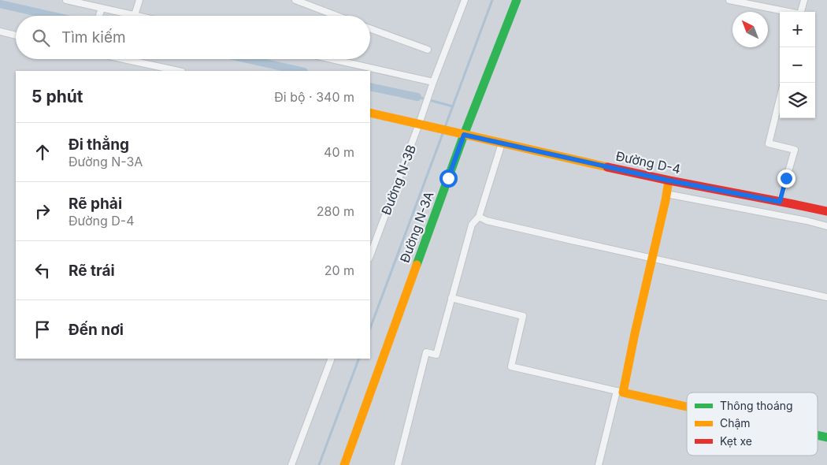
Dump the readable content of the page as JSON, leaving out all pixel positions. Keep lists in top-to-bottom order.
{
  "streets": {
    "street": ["Đường D-4", "Đường N-3B", "Đường N-3A"]
  },
  "crossings": [
    ["Đường D-4", "Đường N-3B"],
    ["Đường D-4", "Đường N-3A"]
  ],
  "legend": ["Thông thoáng", "Chậm", "Kẹt xe"],
  "north": "top left",
  "page": {
    "map_buttons": ["+", "−"],
    "search": "Tìm kiếm",
    "heading": ["5 phút", "Đi bộ · 340 m"],
    "list": [
      ["Đi thẳng", "Đường N-3A", "40 m"],
      ["Rẽ phải", "Đường D-4", "280 m"],
      ["Rẽ trái", "20 m"],
      "Đến nơi"
    ]
  }
}
